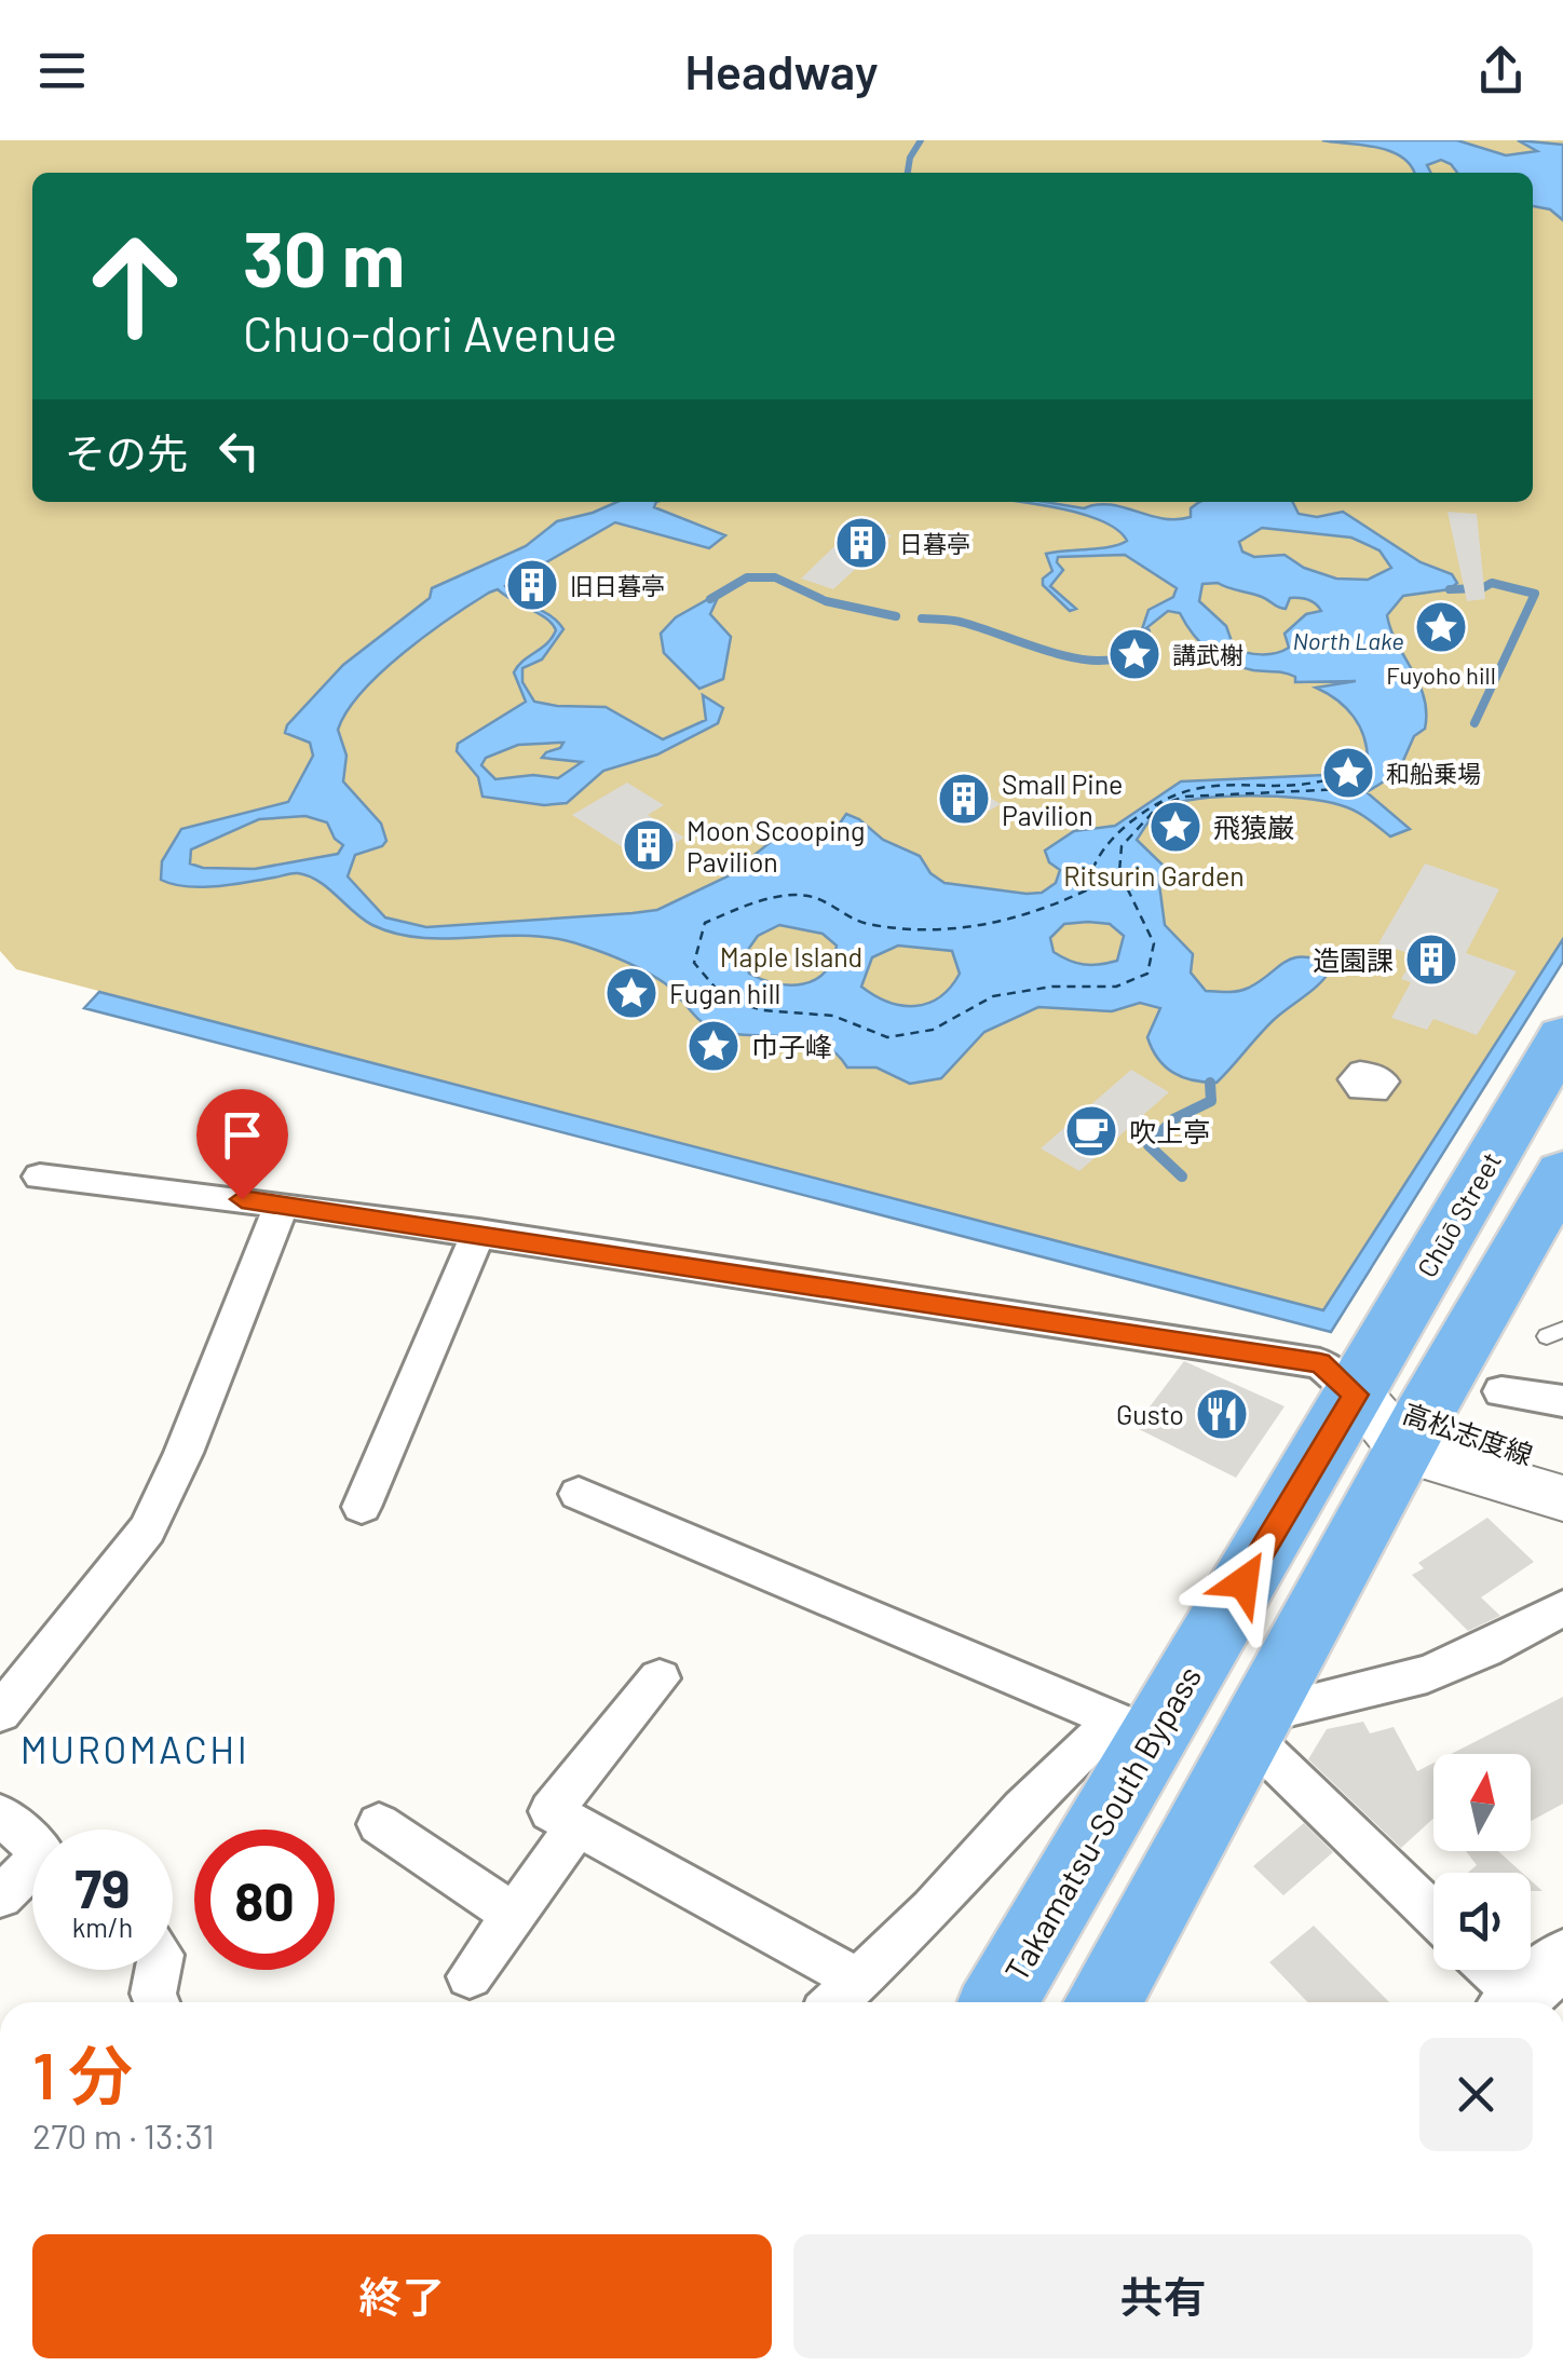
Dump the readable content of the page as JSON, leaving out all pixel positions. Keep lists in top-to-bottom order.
{
  "streets": {
    "highway": ["Chūō Street", "Takamatsu-South Bypass"],
    "main road": ["高松志度線"]
  },
  "crossings": [
    ["Chūō Street", "高松志度線"],
    ["Chūō Street", "Takamatsu-South Bypass"]
  ],
  "districts": ["MUROMACHI"],
  "water": ["North Lake"],
  "parks": ["Ritsurin Garden", "Maple Island"],
  "places": {
    "building": [
      "日暮亭",
      "旧日暮亭",
      "Small Pine Pavilion",
      "Moon Scooping Pavilion",
      "造園課"
    ],
    "place": [
      "Fuyoho hill",
      "講武榭",
      "和船乗場",
      "飛猿巌",
      "Fugan hill",
      "巾子峰"
    ],
    "cafe": ["吹上亭"],
    "restaurant": ["Gusto"]
  },
  "north": "top",
  "page": {
    "header": "Headway",
    "turn": ["30 m", "Chuo-dori Avenue"],
    "then": "その先",
    "speed": "79 km/h",
    "limit": "80",
    "heading": ["1 分", "270 m · 13:31"],
    "buttons": ["終了", "共有"]
  }
}
